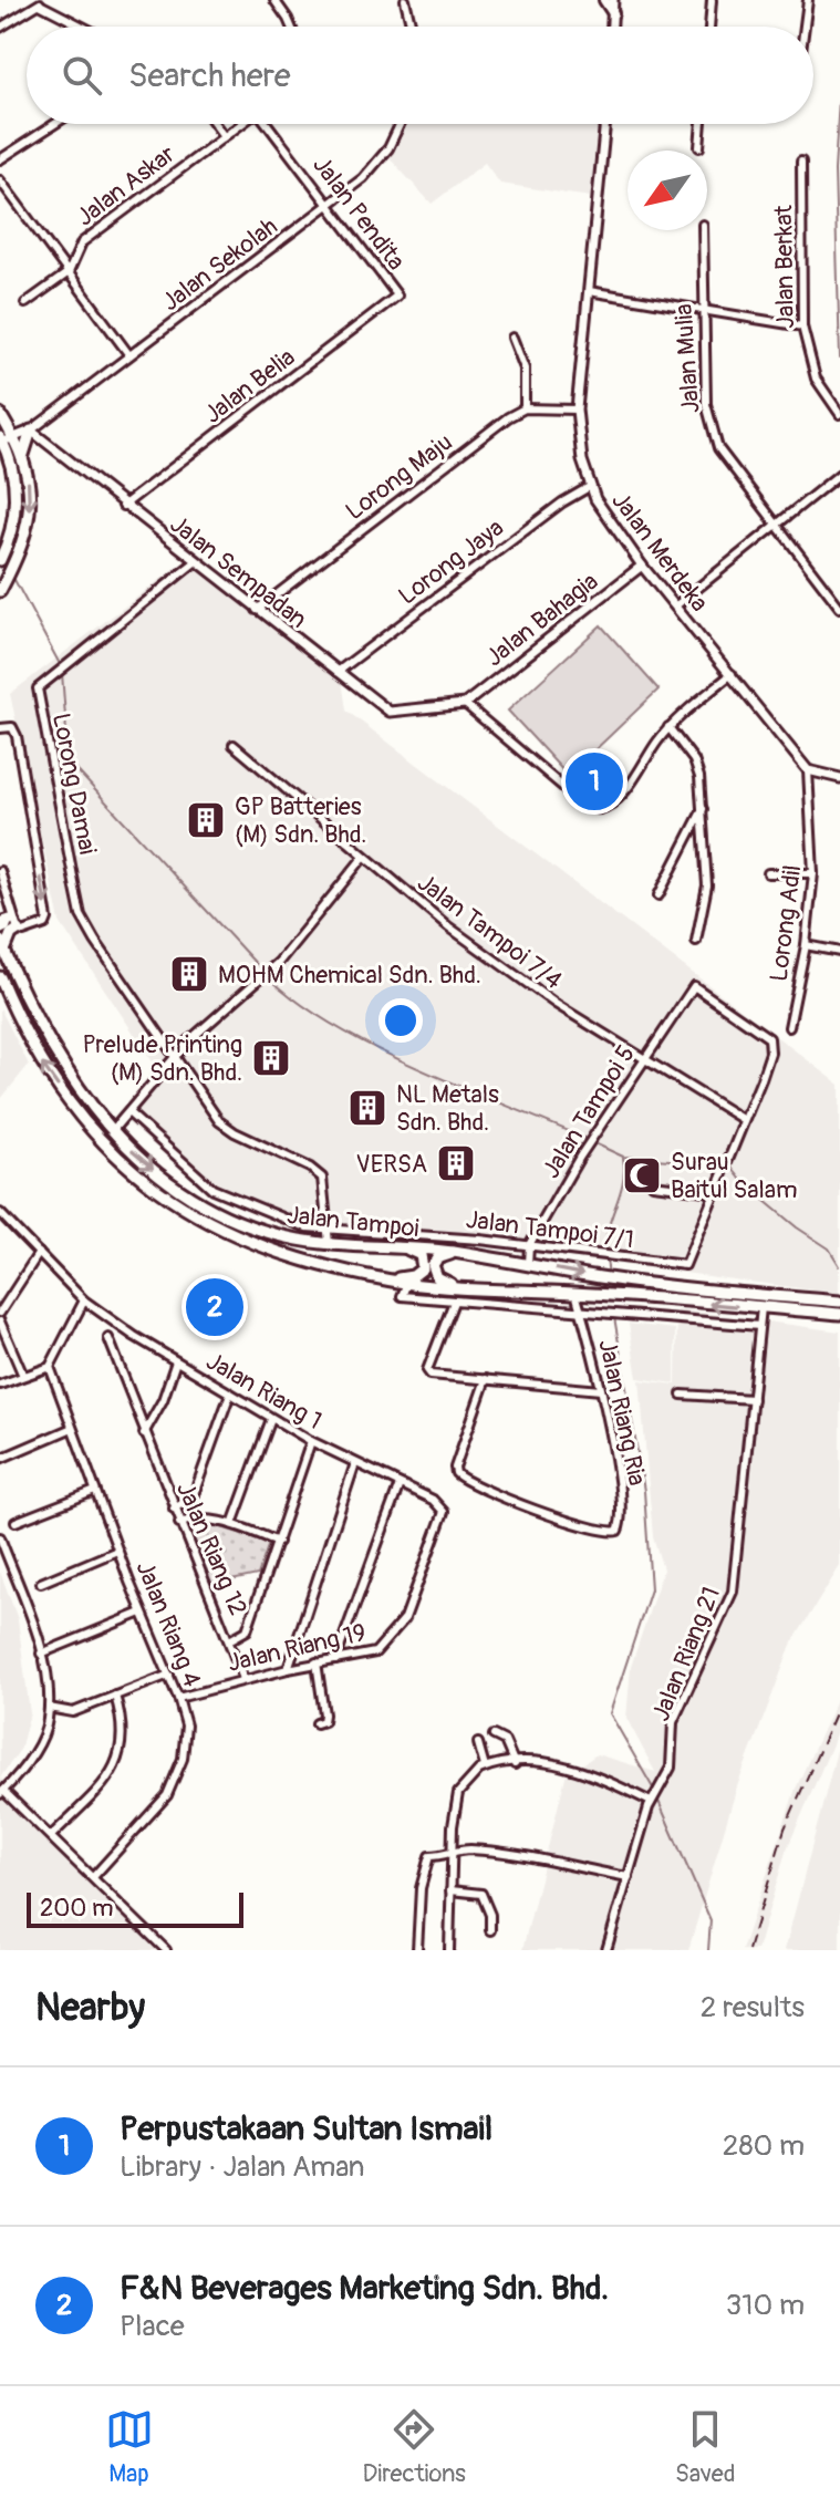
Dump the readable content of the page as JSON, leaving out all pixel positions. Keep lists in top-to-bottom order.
{
  "streets": {
    "main road": ["Jalan Tampoi"],
    "street": [
      "Jalan Askar",
      "Jalan Pendita",
      "Jalan Sekolah",
      "Jalan Berkat",
      "Jalan Mulia",
      "Jalan Belia",
      "Lorong Maju",
      "Jalan Merdeka",
      "Lorong Jaya",
      "Jalan Sempadan",
      "Jalan Bahagia",
      "Lorong Damai",
      "Lorong Adil",
      "Jalan Tampoi 7/4",
      "Jalan Tampoi 5",
      "Jalan Tampoi 7/1",
      "Jalan Riang 1",
      "Jalan Riang Ria",
      "Jalan Riang 12",
      "Jalan Riang 4",
      "Jalan Riang 19",
      "Jalan Riang 21"
    ]
  },
  "crossings": [
    ["Jalan Pendita", "Jalan Sekolah"],
    ["Jalan Pendita", "Jalan Belia"],
    ["Jalan Sekolah", "Jalan Sempadan"],
    ["Jalan Belia", "Jalan Sempadan"],
    ["Lorong Maju", "Jalan Sempadan"],
    ["Jalan Merdeka", "Lorong Jaya"],
    ["Jalan Merdeka", "Jalan Bahagia"],
    ["Jalan Merdeka", "Lorong Adil"],
    ["Lorong Jaya", "Jalan Sempadan"],
    ["Jalan Sempadan", "Jalan Bahagia"],
    ["Jalan Sempadan", "Lorong Damai"],
    ["Jalan Tampoi 7/4", "Jalan Tampoi 5"],
    ["Jalan Tampoi 5", "Jalan Tampoi"],
    ["Jalan Tampoi 5", "Jalan Tampoi 7/1"],
    ["Jalan Tampoi", "Jalan Riang Ria"],
    ["Jalan Tampoi", "Jalan Riang 21"],
    ["Jalan Riang 1", "Jalan Riang 19"],
    ["Jalan Riang 12", "Jalan Riang 19"],
    ["Jalan Riang 4", "Jalan Riang 19"]
  ],
  "places": {
    "building": [
      "GP Batteries (M) Sdn. Bhd.",
      "MOHM Chemical Sdn. Bhd.",
      "Prelude Printing (M) Sdn. Bhd.",
      "NL Metals Sdn. Bhd.",
      "VERSA"
    ],
    "mosque": ["Surau Baitul Salam"]
  },
  "scale_bar": "200 m",
  "north": "bottom left",
  "page": {
    "search": "Search here",
    "pins": ["1", "2"],
    "scale": "200 m",
    "heading": ["Nearby", "2 results"],
    "list": [
      {
        "mark": "1",
        "name": "Perpustakaan Sultan Ismail",
        "note": "Library · Jalan Aman",
        "value": "280 m"
      },
      {
        "mark": "2",
        "name": "F&N Beverages Marketing Sdn. Bhd.",
        "note": "Place",
        "value": "310 m"
      }
    ],
    "nav": ["Map", "Directions", "Saved"]
  }
}
